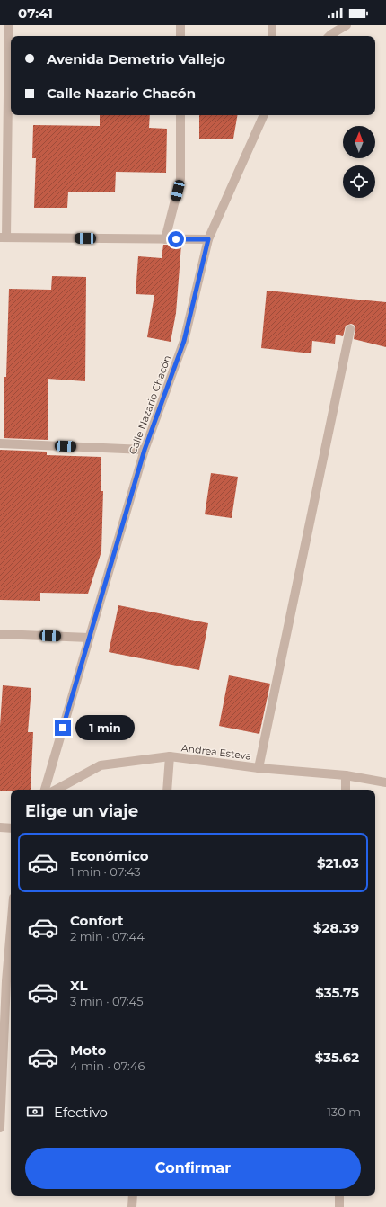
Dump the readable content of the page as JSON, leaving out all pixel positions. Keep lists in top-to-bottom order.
{
  "streets": {
    "street": ["Calle Nazario Chacón", "Andrea Esteva"]
  },
  "north": "top",
  "page": {
    "status": "07:41",
    "banner": ["Avenida Demetrio Vallejo", "Calle Nazario Chacón"],
    "bubble": "1 min",
    "heading": "Elige un viaje",
    "list": [
      {
        "name": "Económico",
        "note": "1 min · 07:43",
        "value": "$21.03"
      },
      {
        "name": "Confort",
        "note": "2 min · 07:44",
        "value": "$28.39"
      },
      {
        "name": "XL",
        "note": "3 min · 07:45",
        "value": "$35.75"
      },
      {
        "name": "Moto",
        "note": "4 min · 07:46",
        "value": "$35.62"
      }
    ],
    "pay": ["Efectivo", "130 m"],
    "buttons": "Confirmar"
  }
}
